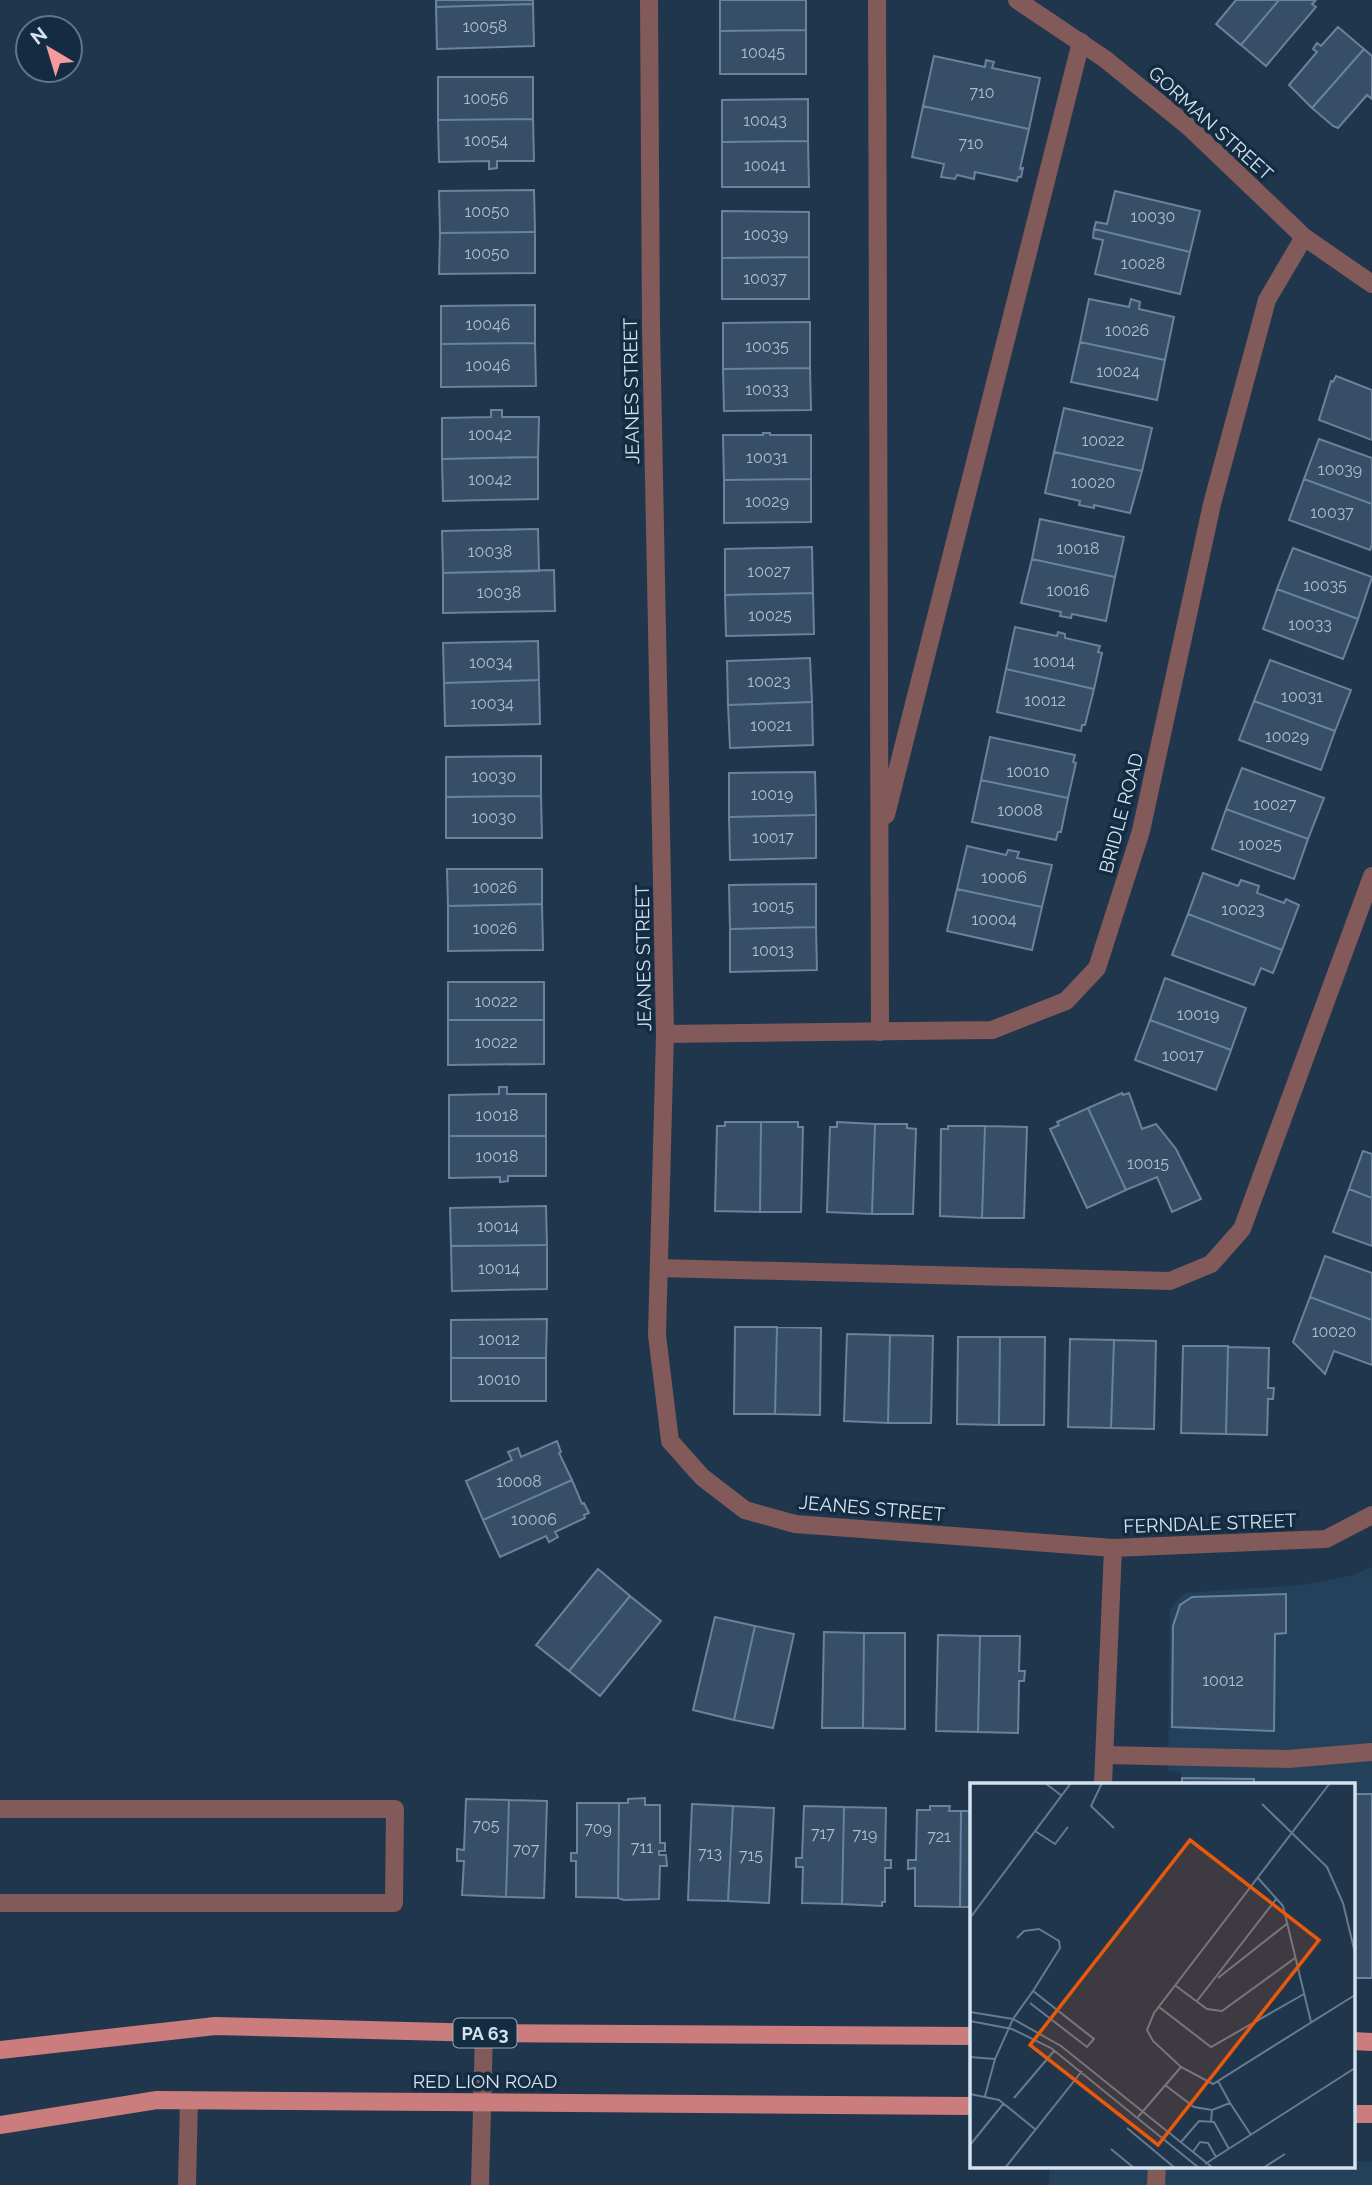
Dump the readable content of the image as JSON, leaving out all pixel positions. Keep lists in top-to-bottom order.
{
  "streets": {
    "main road": ["PA 63", "RED LION ROAD"],
    "street": [
      "GORMAN STREET",
      "JEANES STREET",
      "BRIDLE ROAD",
      "FERNDALE STREET"
    ]
  },
  "crossings": [
    ["GORMAN STREET", "BRIDLE ROAD"],
    ["JEANES STREET", "BRIDLE ROAD"],
    ["JEANES STREET", "FERNDALE STREET"]
  ],
  "house_numbers": [
    "10058",
    "10045",
    "710",
    "10056",
    "10043",
    "10054",
    "710",
    "10041",
    "10050",
    "10030",
    "10039",
    "10050",
    "10028",
    "10037",
    "10046",
    "10026",
    "10035",
    "10046",
    "10024",
    "10033",
    "10042",
    "10022",
    "10031",
    "10039",
    "10042",
    "10020",
    "10029",
    "10037",
    "10018",
    "10038",
    "10027",
    "10035",
    "10016",
    "10038",
    "10025",
    "10033",
    "10014",
    "10034",
    "10023",
    "10031",
    "10012",
    "10034",
    "10021",
    "10029",
    "10010",
    "10030",
    "10019",
    "10027",
    "10008",
    "10030",
    "10017",
    "10025",
    "10006",
    "10026",
    "10015",
    "10023",
    "10004",
    "10026",
    "10013",
    "10022",
    "10019",
    "10022",
    "10017",
    "10018",
    "10018",
    "10015",
    "10014",
    "10014",
    "10020",
    "10012",
    "10010",
    "10008",
    "10006",
    "10012",
    "705",
    "709",
    "717",
    "719",
    "721",
    "711",
    "707",
    "713",
    "715"
  ],
  "north": "top left"
}
